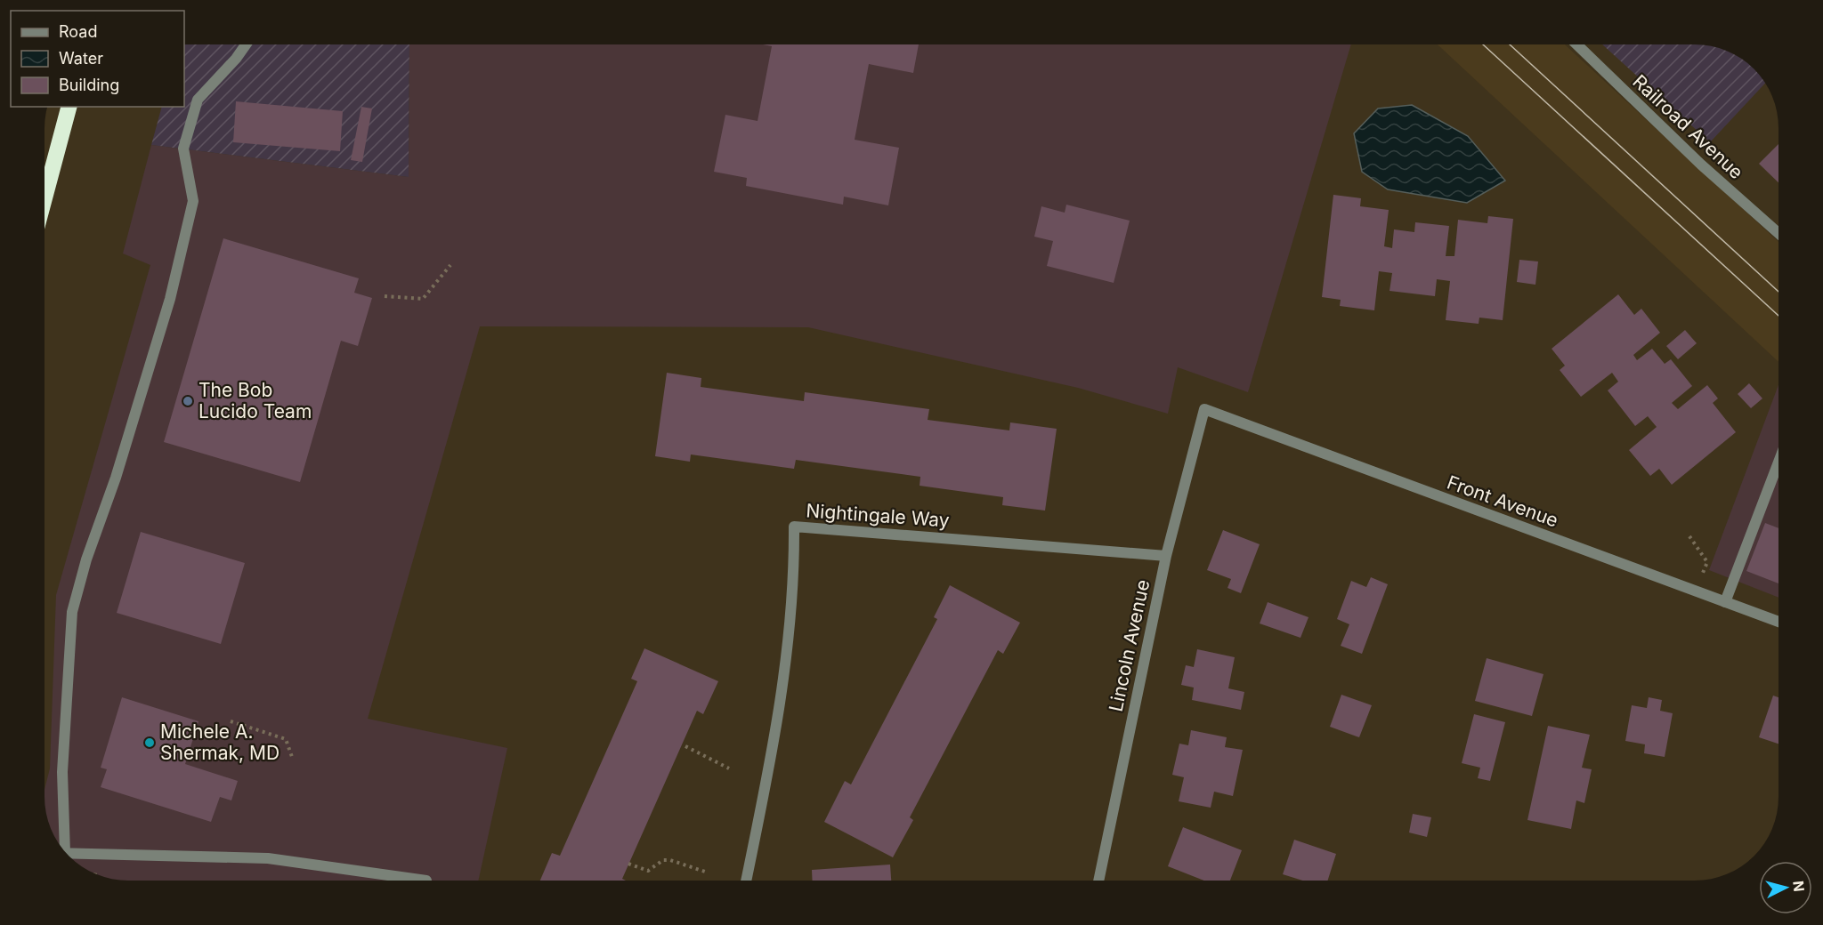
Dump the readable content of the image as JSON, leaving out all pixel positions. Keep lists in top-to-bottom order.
{
  "streets": {
    "street": [
      "Railroad Avenue",
      "Front Avenue",
      "Nightingale Way",
      "Lincoln Avenue"
    ]
  },
  "crossings": [
    ["Front Avenue", "Lincoln Avenue"],
    ["Nightingale Way", "Lincoln Avenue"]
  ],
  "places": ["The Bob Lucido Team", "Michele A. Shermak, MD"],
  "legend": ["Road", "Water", "Building"],
  "north": "right"
}
